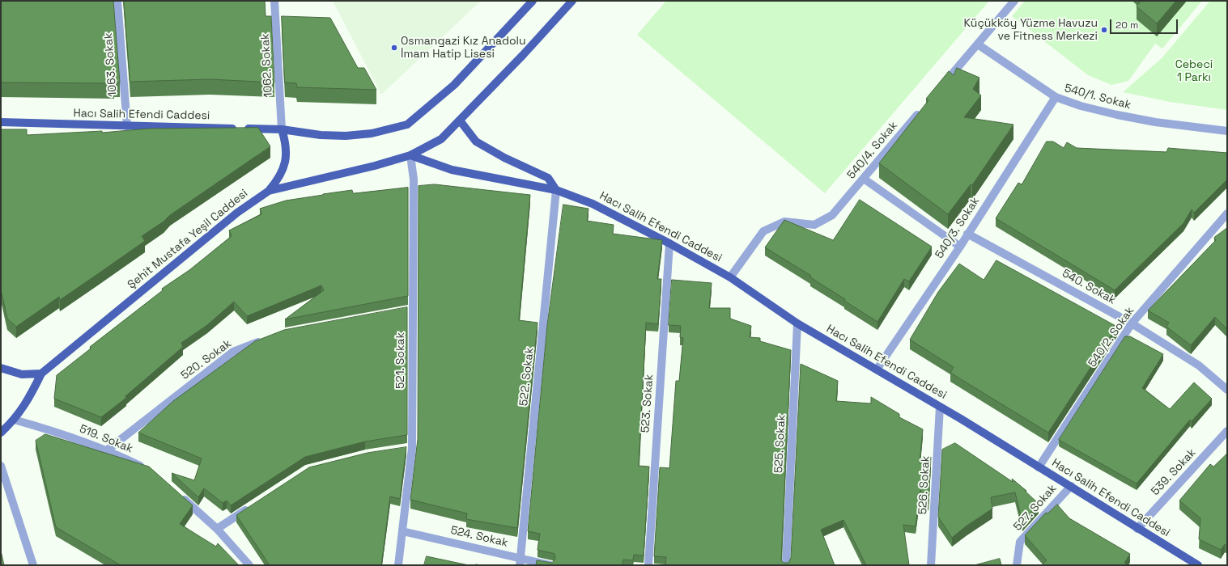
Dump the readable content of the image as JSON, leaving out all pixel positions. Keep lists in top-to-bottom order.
{
  "streets": {
    "main road": ["Hacı Salih Efendi Caddesi", "Şehit Mustafa Yeşil Caddesi"],
    "street": [
      "1063. Sokak",
      "1062. Sokak",
      "540/1. Sokak",
      "540/4. Sokak",
      "540/3. Sokak",
      "540. Sokak",
      "540/2. Sokak",
      "520. Sokak",
      "521. Sokak",
      "522. Sokak",
      "523. Sokak",
      "519. Sokak",
      "525. Sokak",
      "539. Sokak",
      "526. Sokak",
      "527. Sokak",
      "524. Sokak"
    ]
  },
  "crossings": [
    ["1063. Sokak", "Hacı Salih Efendi Caddesi"],
    ["1062. Sokak", "Hacı Salih Efendi Caddesi"],
    ["540/1. Sokak", "540/3. Sokak"],
    ["Hacı Salih Efendi Caddesi", "540/4. Sokak"],
    ["Hacı Salih Efendi Caddesi", "540/3. Sokak"],
    ["Hacı Salih Efendi Caddesi", "Şehit Mustafa Yeşil Caddesi"],
    ["Hacı Salih Efendi Caddesi", "540/2. Sokak"],
    ["Hacı Salih Efendi Caddesi", "521. Sokak"],
    ["Hacı Salih Efendi Caddesi", "522. Sokak"],
    ["Hacı Salih Efendi Caddesi", "523. Sokak"],
    ["Hacı Salih Efendi Caddesi", "525. Sokak"],
    ["Hacı Salih Efendi Caddesi", "539. Sokak"],
    ["Hacı Salih Efendi Caddesi", "526. Sokak"],
    ["Hacı Salih Efendi Caddesi", "527. Sokak"],
    ["540/3. Sokak", "540. Sokak"],
    ["Şehit Mustafa Yeşil Caddesi", "521. Sokak"],
    ["Şehit Mustafa Yeşil Caddesi", "519. Sokak"],
    ["540. Sokak", "540/2. Sokak"],
    ["520. Sokak", "519. Sokak"],
    ["521. Sokak", "524. Sokak"],
    ["522. Sokak", "524. Sokak"]
  ],
  "parks": ["Cebeci 1 Parkı"],
  "places": ["Küçükköy Yüzme Havuzu ve Fitness Merkezi", "Osmangazi Kız Anadolu İmam Hatip Lisesi"],
  "scale_bar": "20 m"
}
